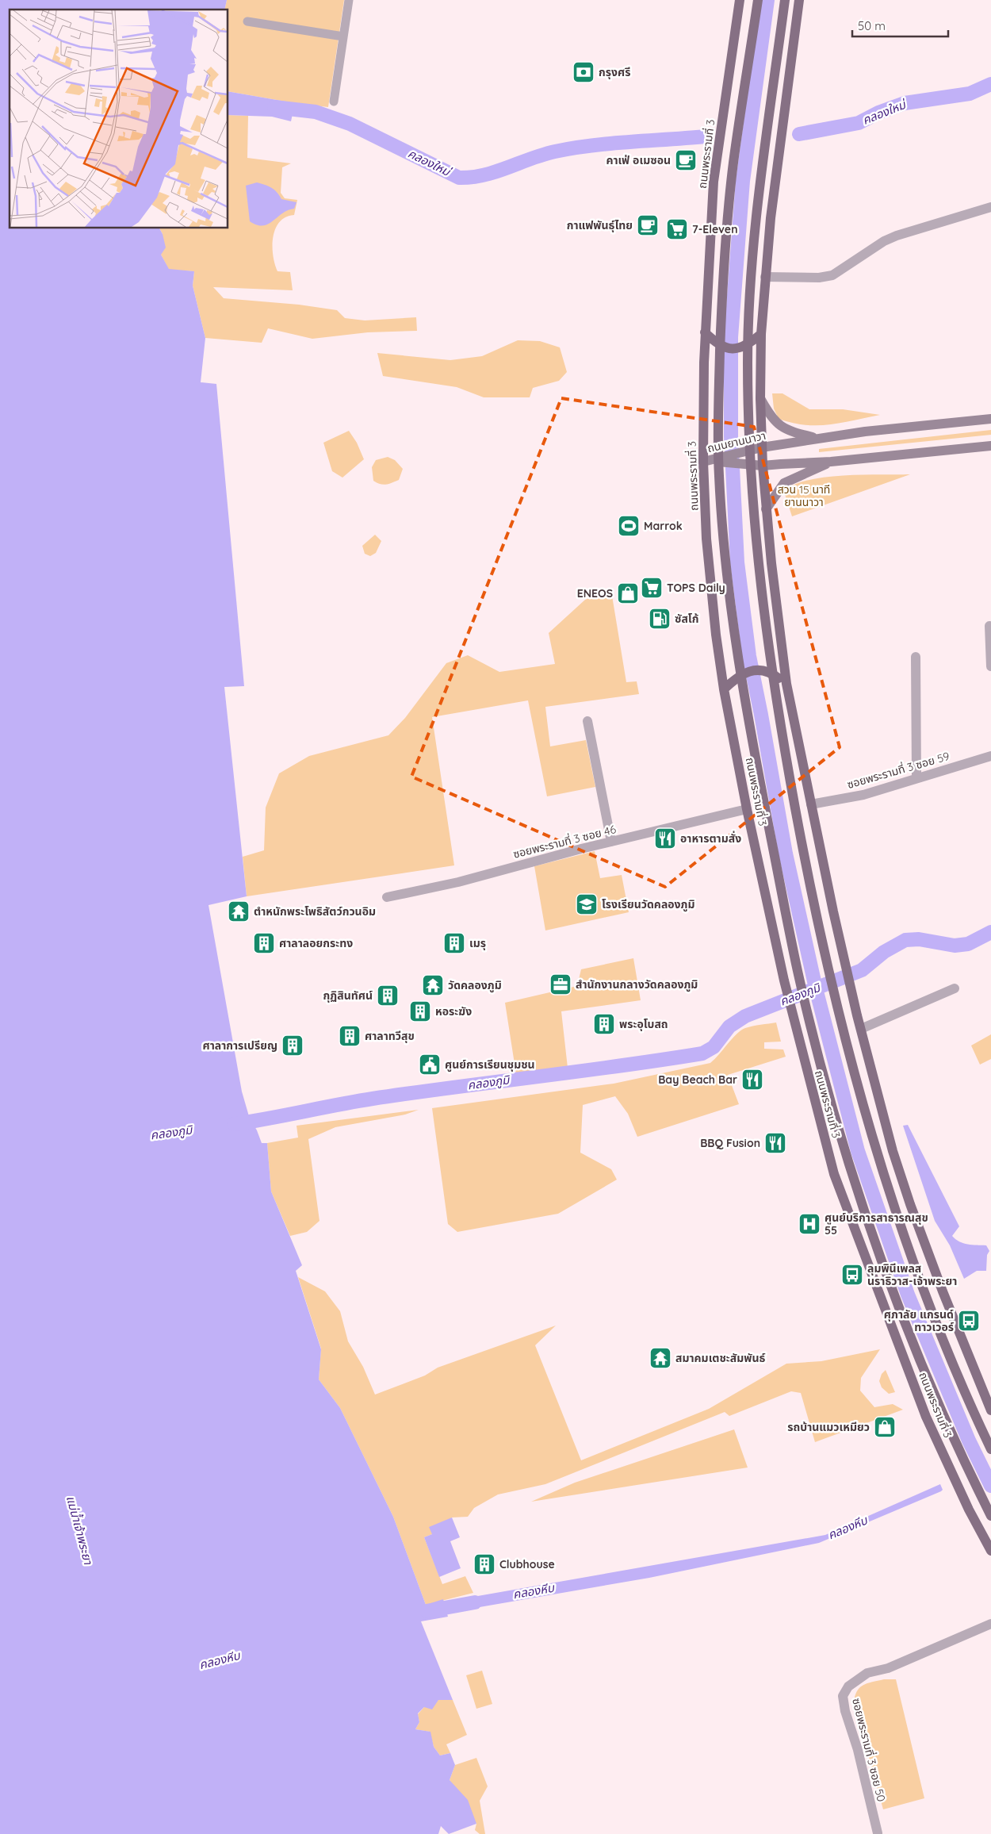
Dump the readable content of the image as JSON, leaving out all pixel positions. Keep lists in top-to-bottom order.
{
  "streets": {
    "main road": ["ถนนพระรามที่ 3", "ถนนยานนาวา"],
    "street": ["ซอยพระรามที่ 3 ซอย 59", "ซอยพระรามที่ 3 ซอย 46", "ซอยพระรามที่ 3 ซอย 50"]
  },
  "crossings": [
    ["ถนนพระรามที่ 3", "ถนนยานนาวา"],
    ["ถนนพระรามที่ 3", "ซอยพระรามที่ 3 ซอย 46"]
  ],
  "water": [
    "คลองใหม่",
    "คลองภูมิ",
    "คลองหีบ",
    "แม่น้ำเจ้าพระยา"
  ],
  "parks": ["สวน 15 นาที ยานนาวา"],
  "places": {
    "bank": ["กรุงศรี"],
    "cafe": ["คาเฟ่ อเมซอน", "กาแฟพันธ์ุไทย"],
    "supermarket": ["7-Eleven", "TOPS Daily"],
    "sports": ["Marrok"],
    "shop": ["ENEOS", "รถบ้านแมวเหมียว"],
    "fuel station": ["ซัสโก้"],
    "restaurant": ["อาหารตามสั่ง", "Bay Beach Bar", "BBQ Fusion"],
    "school or university": ["โรงเรียนวัดคลองภูมิ"],
    "temple": ["ตำหนักพระโพธิสัตว์กวนอิม", "วัดคลองภูมิ", "สมาคมเตชะสัมพันธ์"],
    "building": [
      "ศาลาลอยกระทง",
      "เมรุ",
      "กุฏิสินทัศน์",
      "หอระฆัง",
      "พระอุโบสถ",
      "ศาลาทวีสุข",
      "ศาลาการเปรียญ",
      "Clubhouse"
    ],
    "office": ["สำนักงานกลางวัดคลองภูมิ"],
    "public building": ["ศูนย์การเรียนชุมชน"],
    "hospital": ["ศูนย์บริการสาธารณสุข 55"],
    "bus stop": ["ลุมพินีเพลส นราธิวาส-เจ้าพระยา", "ศุภาลัย แกรนด์ ทาวเวอร์"]
  },
  "scale_bar": "50 m"
}
